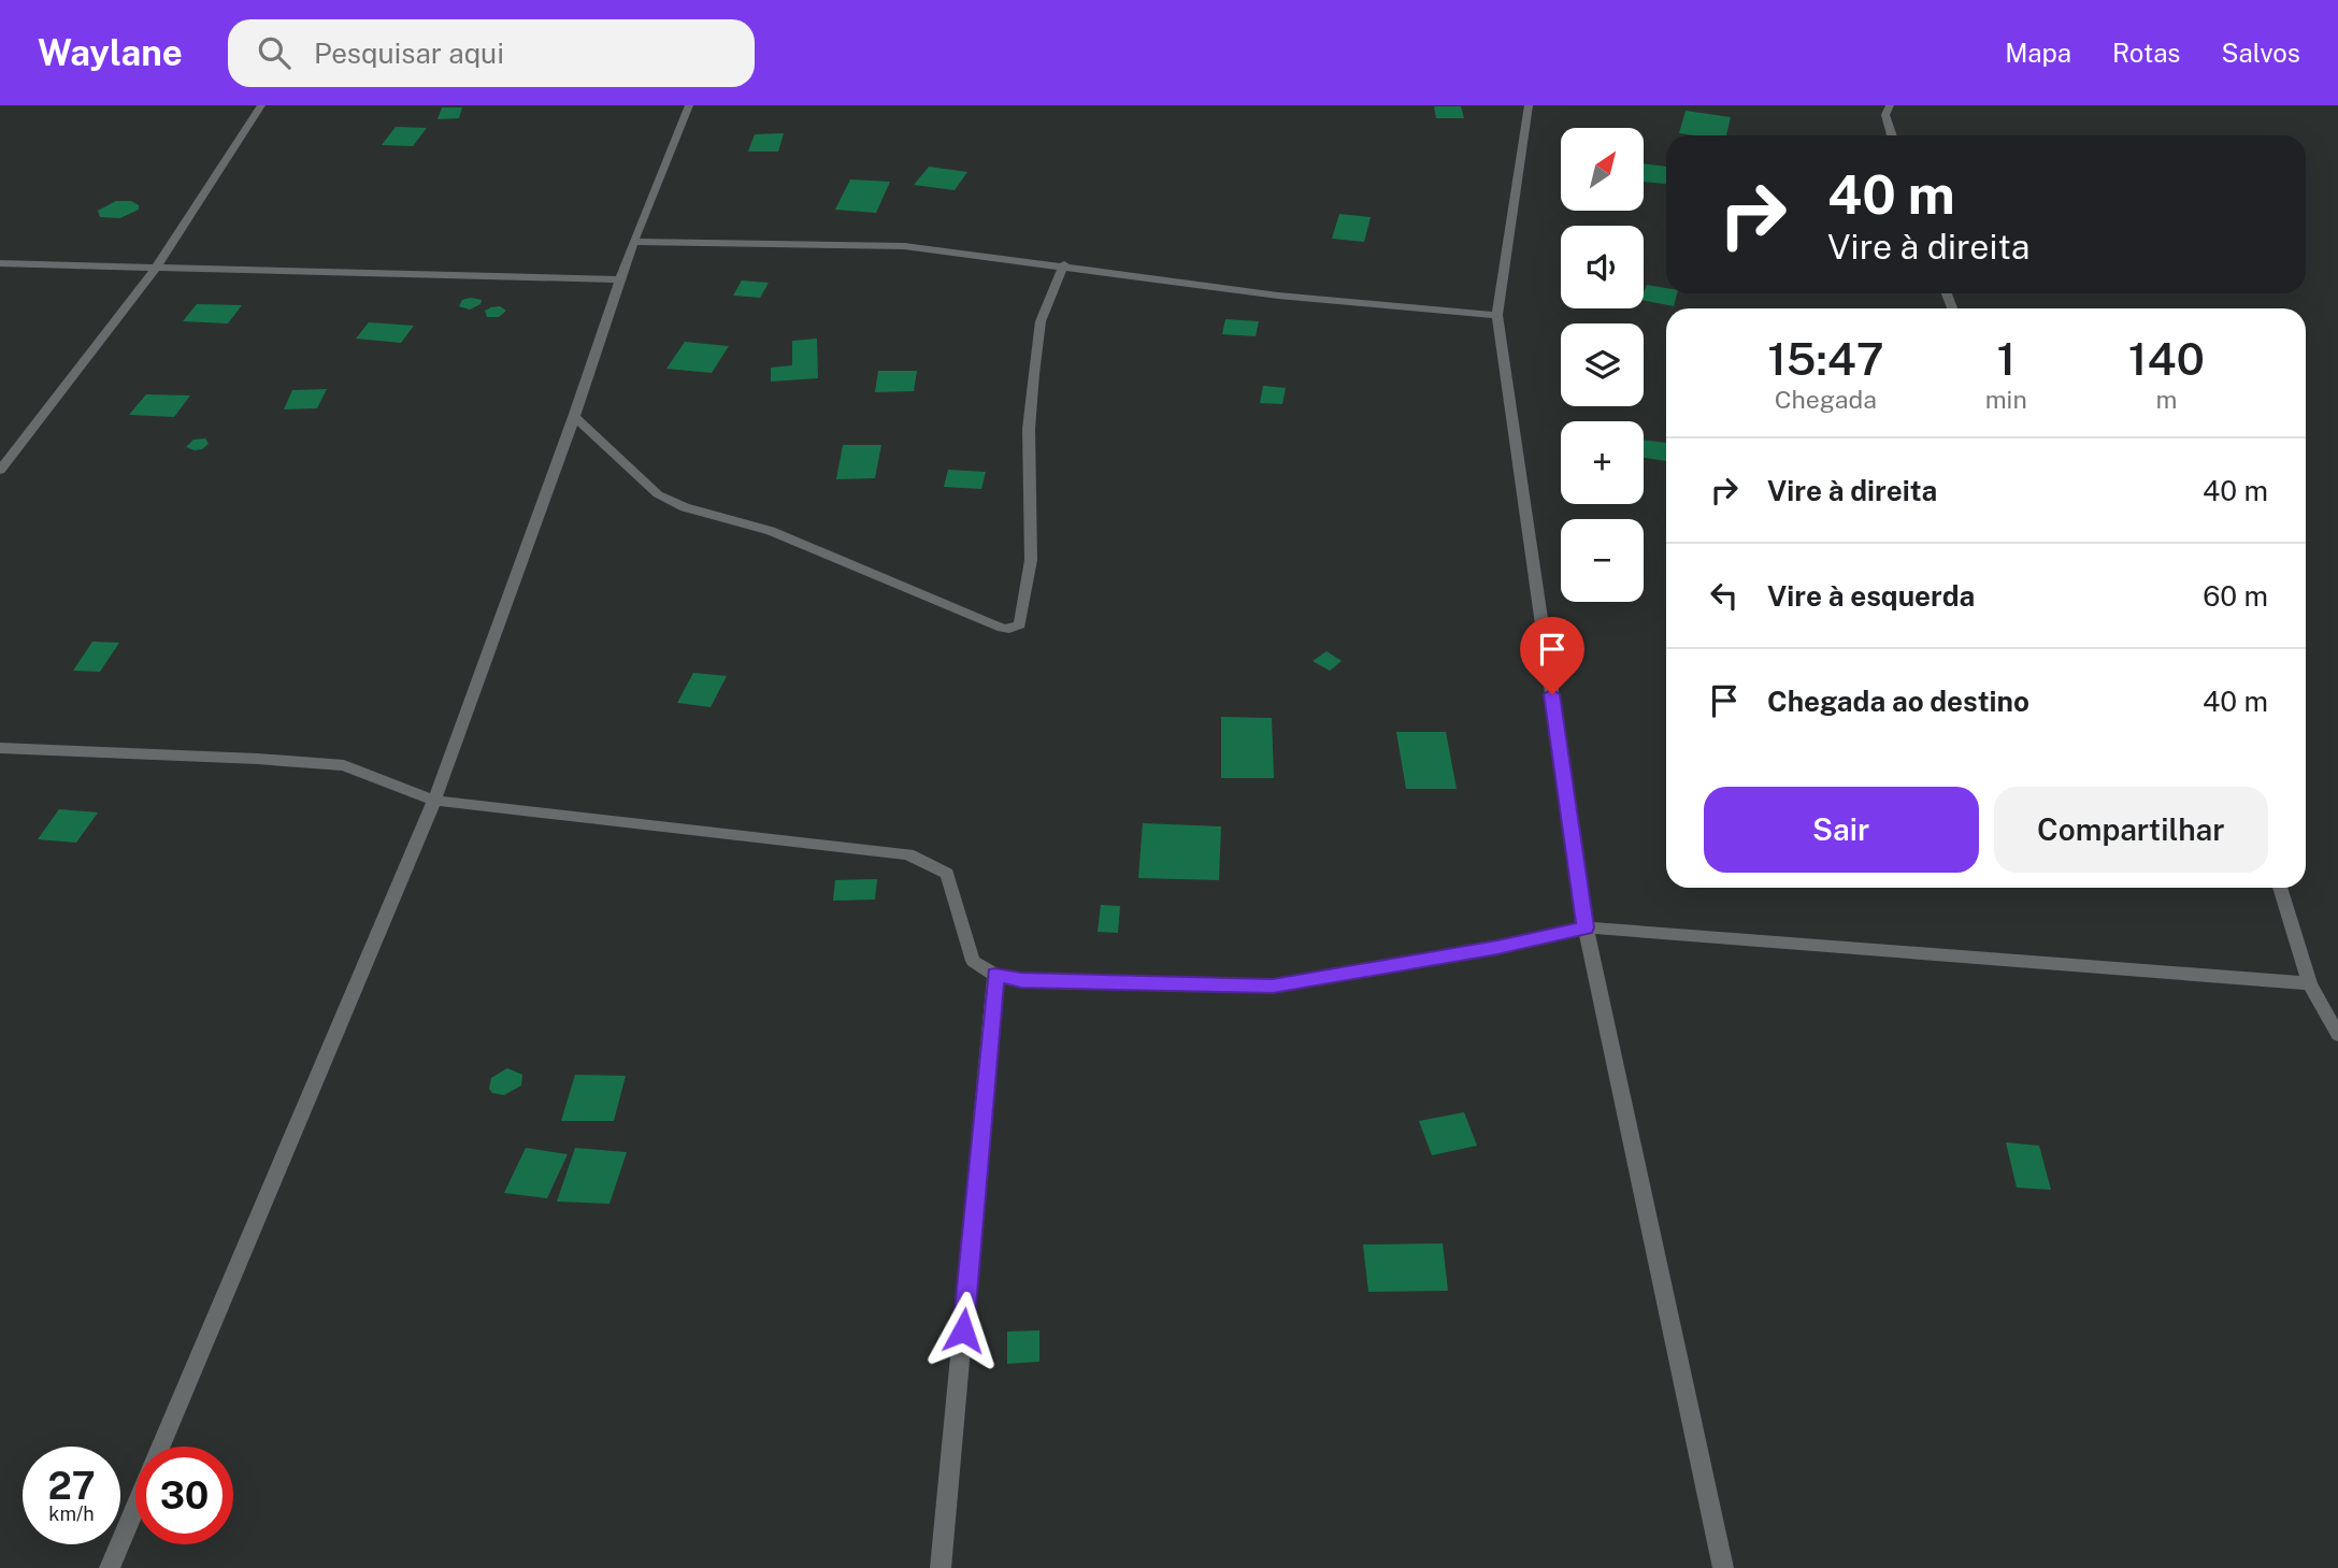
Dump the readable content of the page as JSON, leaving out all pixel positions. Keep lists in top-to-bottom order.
{
  "north": "top right",
  "page": {
    "header": "Waylane",
    "search": "Pesquisar aqui",
    "nav": ["Mapa", "Rotas", "Salvos"],
    "map_buttons": ["+", "−"],
    "turn": ["40 m", "Vire à direita"],
    "eta": [
      "15:47",
      "Chegada",
      "1",
      "min",
      "140",
      "m"
    ],
    "list": [
      {
        "name": "Vire à direita",
        "value": "40 m"
      },
      {
        "name": "Vire à esquerda",
        "value": "60 m"
      },
      {
        "name": "Chegada ao destino",
        "value": "40 m"
      }
    ],
    "buttons": ["Sair", "Compartilhar"],
    "speed": "27 km/h",
    "limit": "30"
  }
}
